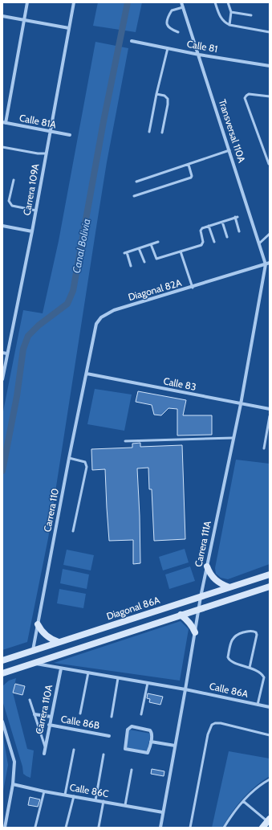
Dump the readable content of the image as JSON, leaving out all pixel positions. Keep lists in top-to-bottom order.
{
  "streets": {
    "street": [
      "Calle 81",
      "Calle 81A",
      "Transversal 110A",
      "Carrera 109A",
      "Diagonal 82A",
      "Calle 83",
      "Carrera 110",
      "Carrera 111A",
      "Diagonal 86A",
      "Calle 86A",
      "Carrera 110A",
      "Calle 86B",
      "Calle 86C"
    ]
  },
  "crossings": [
    ["Calle 81", "Transversal 110A"],
    ["Calle 81A", "Carrera 109A"],
    ["Transversal 110A", "Diagonal 82A"],
    ["Transversal 110A", "Carrera 111A"],
    ["Diagonal 82A", "Calle 83"],
    ["Diagonal 82A", "Carrera 110"],
    ["Diagonal 82A", "Carrera 111A"],
    ["Calle 83", "Carrera 110"],
    ["Calle 83", "Carrera 111A"],
    ["Carrera 110", "Diagonal 86A"],
    ["Carrera 111A", "Diagonal 86A"],
    ["Carrera 111A", "Calle 86A"],
    ["Carrera 111A", "Calle 86C"],
    ["Carrera 110A", "Calle 86B"]
  ],
  "water": ["Canal Bolivia"]
}
